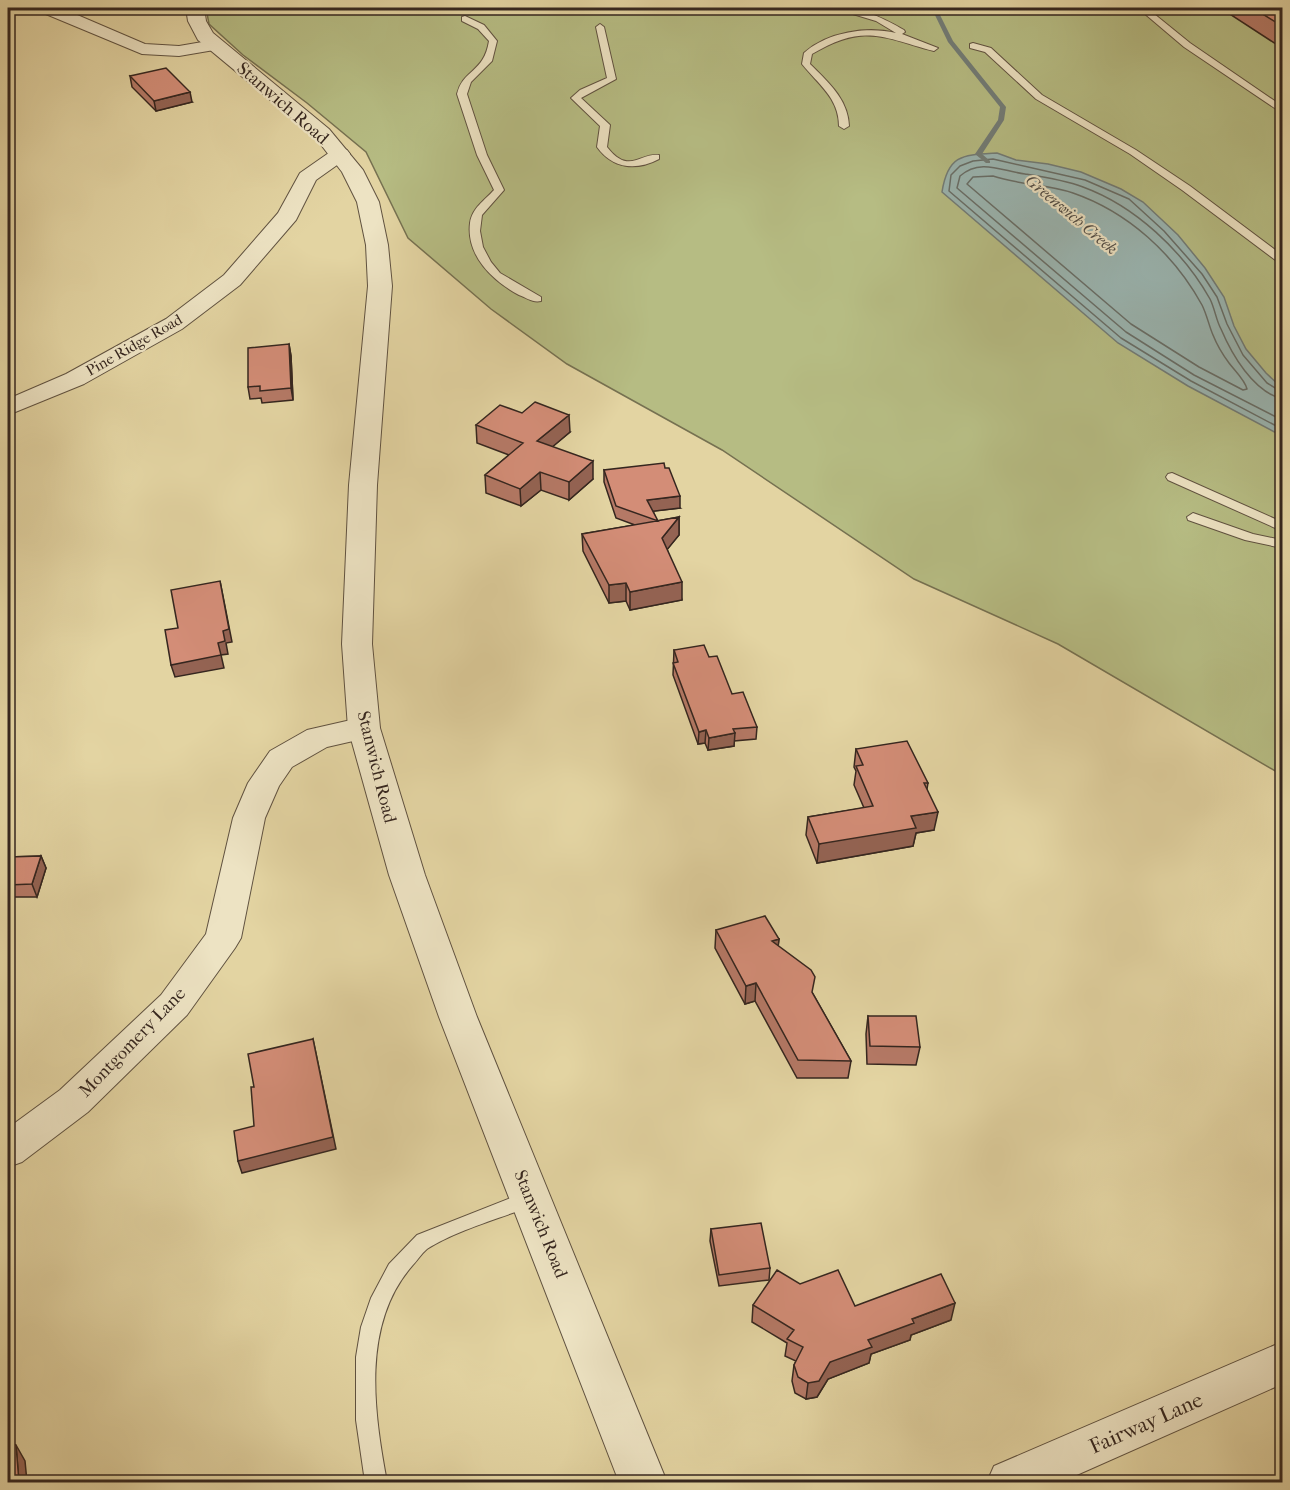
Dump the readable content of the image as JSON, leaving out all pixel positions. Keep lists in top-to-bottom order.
{
  "streets": {
    "street": [
      "Stanwich Road",
      "Pine Ridge Road",
      "Montgomery Lane",
      "Fairway Lane"
    ]
  },
  "crossings": [
    ["Stanwich Road", "Pine Ridge Road"],
    ["Stanwich Road", "Montgomery Lane"]
  ],
  "water": ["Greenwich Creek"]
}
